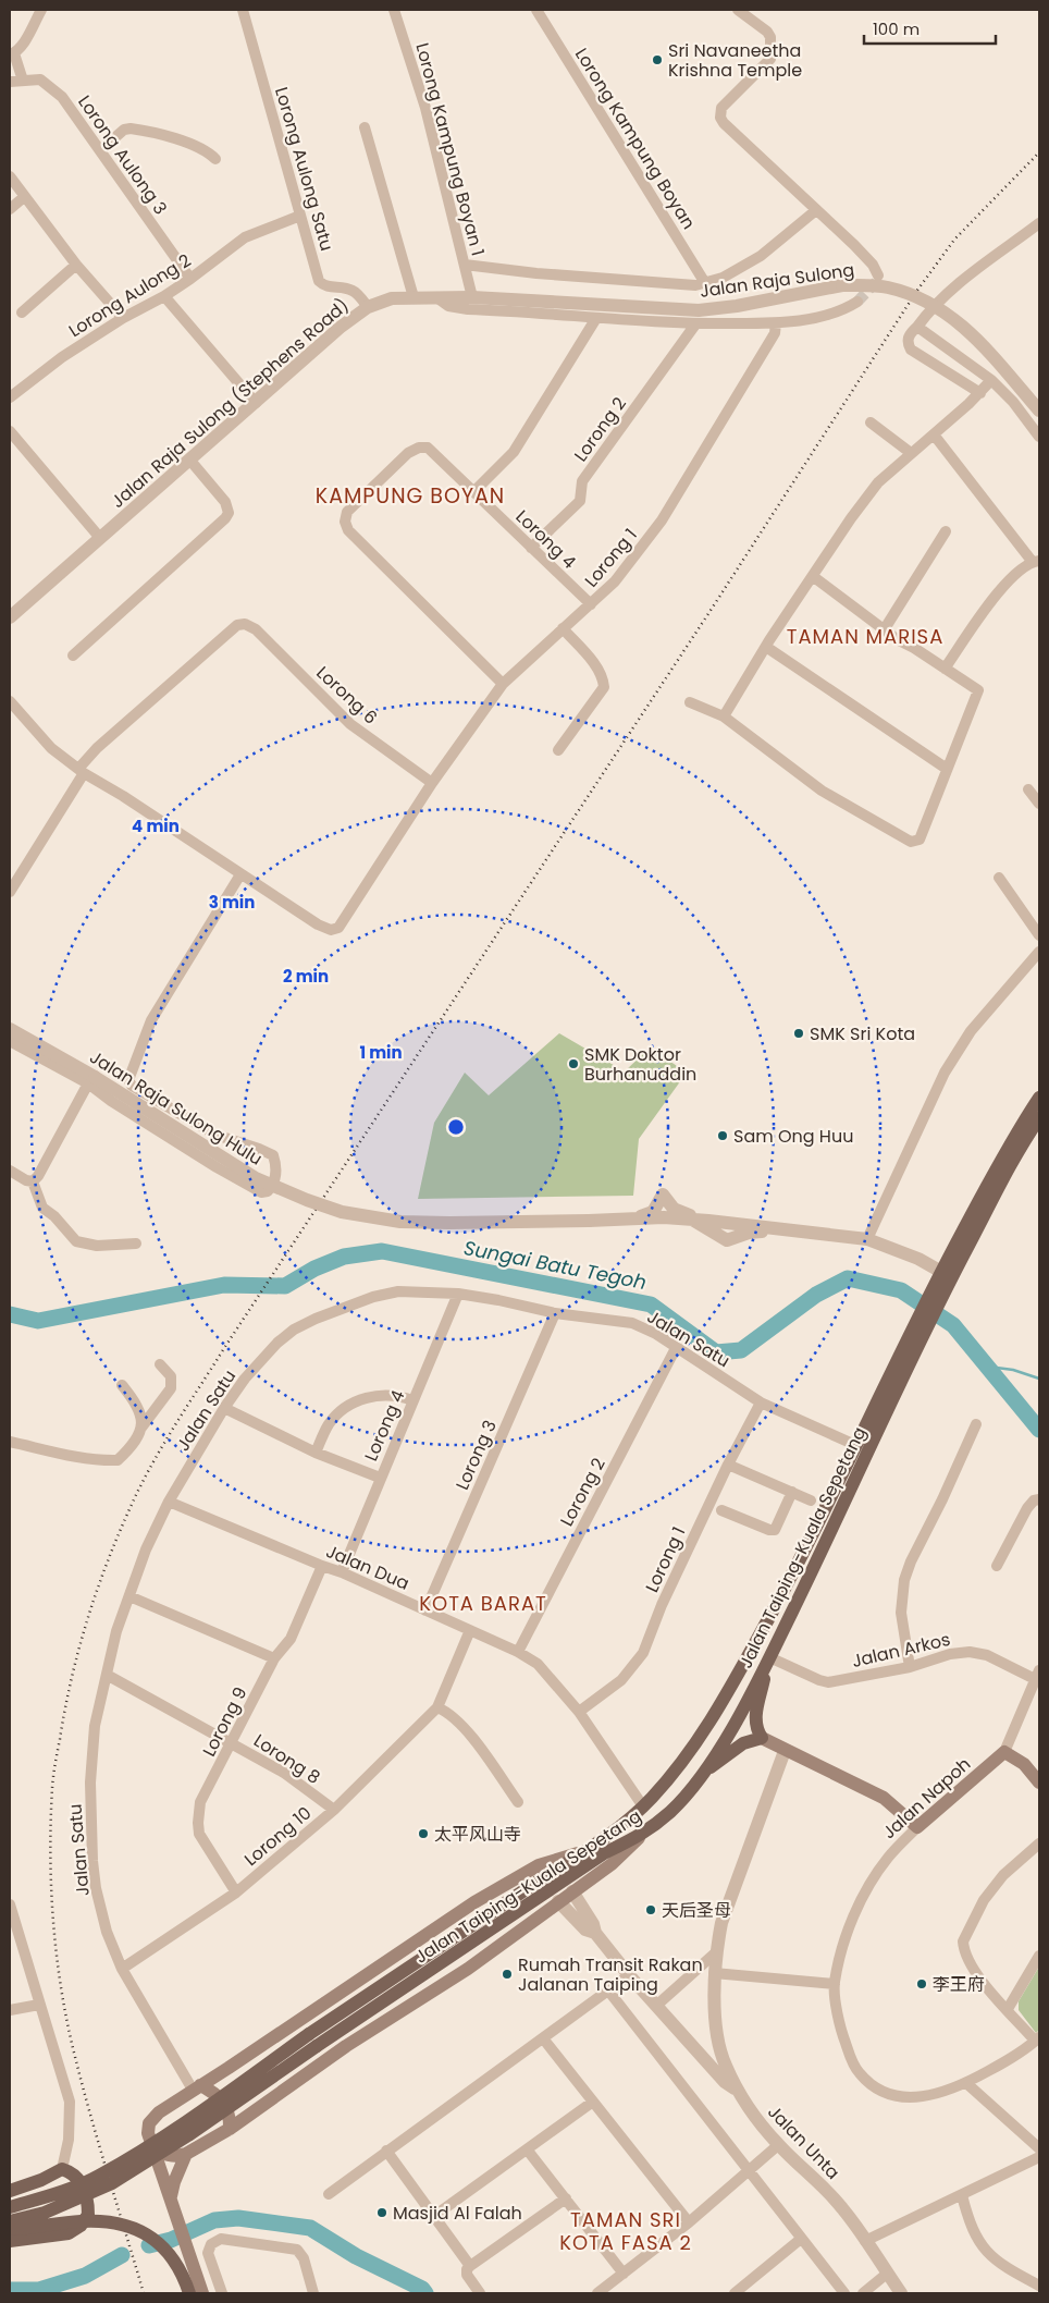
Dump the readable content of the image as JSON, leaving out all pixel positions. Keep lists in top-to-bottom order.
{
  "streets": {
    "main road": ["Jalan Taiping-Kuala Sepetang", "Jalan Napoh"],
    "street": [
      "Lorong Kampung Boyan",
      "Lorong Kampung Boyan 1",
      "Lorong Aulong 3",
      "Lorong Aulong Satu",
      "Jalan Raja Sulong",
      "Lorong Aulong 2",
      "Jalan Raja Sulong (Stephens Road)",
      "Lorong 2",
      "Lorong 4",
      "Lorong 1",
      "Lorong 6",
      "Jalan Raja Sulong Hulu",
      "Jalan Satu",
      "Lorong 3",
      "Jalan Dua",
      "Jalan Arkos",
      "Lorong 9",
      "Lorong 8",
      "Lorong 10",
      "Jalan Unta"
    ]
  },
  "crossings": [
    ["Lorong Kampung Boyan 1", "Jalan Raja Sulong (Stephens Road)"],
    ["Lorong Aulong 3", "Lorong Aulong 2"],
    ["Lorong Aulong Satu", "Lorong Aulong 2"],
    ["Lorong Aulong Satu", "Jalan Raja Sulong (Stephens Road)"],
    ["Jalan Raja Sulong", "Jalan Raja Sulong (Stephens Road)"],
    ["Lorong 2", "Lorong 4"],
    ["Lorong 2", "Jalan Satu"],
    ["Lorong 2", "Jalan Dua"],
    ["Lorong 4", "Lorong 1"],
    ["Lorong 4", "Jalan Satu"],
    ["Lorong 4", "Jalan Dua"],
    ["Lorong 1", "Lorong 6"],
    ["Lorong 1", "Jalan Satu"],
    ["Lorong 1", "Jalan Dua"],
    ["Jalan Satu", "Lorong 3"],
    ["Jalan Satu", "Jalan Taiping-Kuala Sepetang"],
    ["Jalan Satu", "Jalan Dua"],
    ["Jalan Satu", "Lorong 8"],
    ["Jalan Satu", "Lorong 10"],
    ["Lorong 3", "Jalan Dua"],
    ["Jalan Taiping-Kuala Sepetang", "Jalan Dua"],
    ["Jalan Taiping-Kuala Sepetang", "Jalan Arkos"],
    ["Jalan Dua", "Lorong 9"],
    ["Jalan Dua", "Lorong 10"],
    ["Jalan Arkos", "Jalan Napoh"],
    ["Lorong 9", "Lorong 8"],
    ["Lorong 9", "Lorong 10"],
    ["Lorong 8", "Lorong 10"]
  ],
  "districts": [
    "KAMPUNG BOYAN",
    "TAMAN MARISA",
    "KOTA BARAT",
    "TAMAN SRI KOTA FASA 2"
  ],
  "water": ["Sungai Batu Tegoh"],
  "places": [
    "Sri Navaneetha Krishna Temple",
    "SMK Sri Kota",
    "SMK Doktor Burhanuddin",
    "Sam Ong Huu",
    "太平风山寺",
    "天后圣母",
    "Rumah Transit Rakan Jalanan Taiping",
    "李王府",
    "Masjid Al Falah"
  ],
  "scale_bar": "100 m",
  "rings": [
    "4 min",
    "3 min",
    "2 min",
    "1 min"
  ]
}
